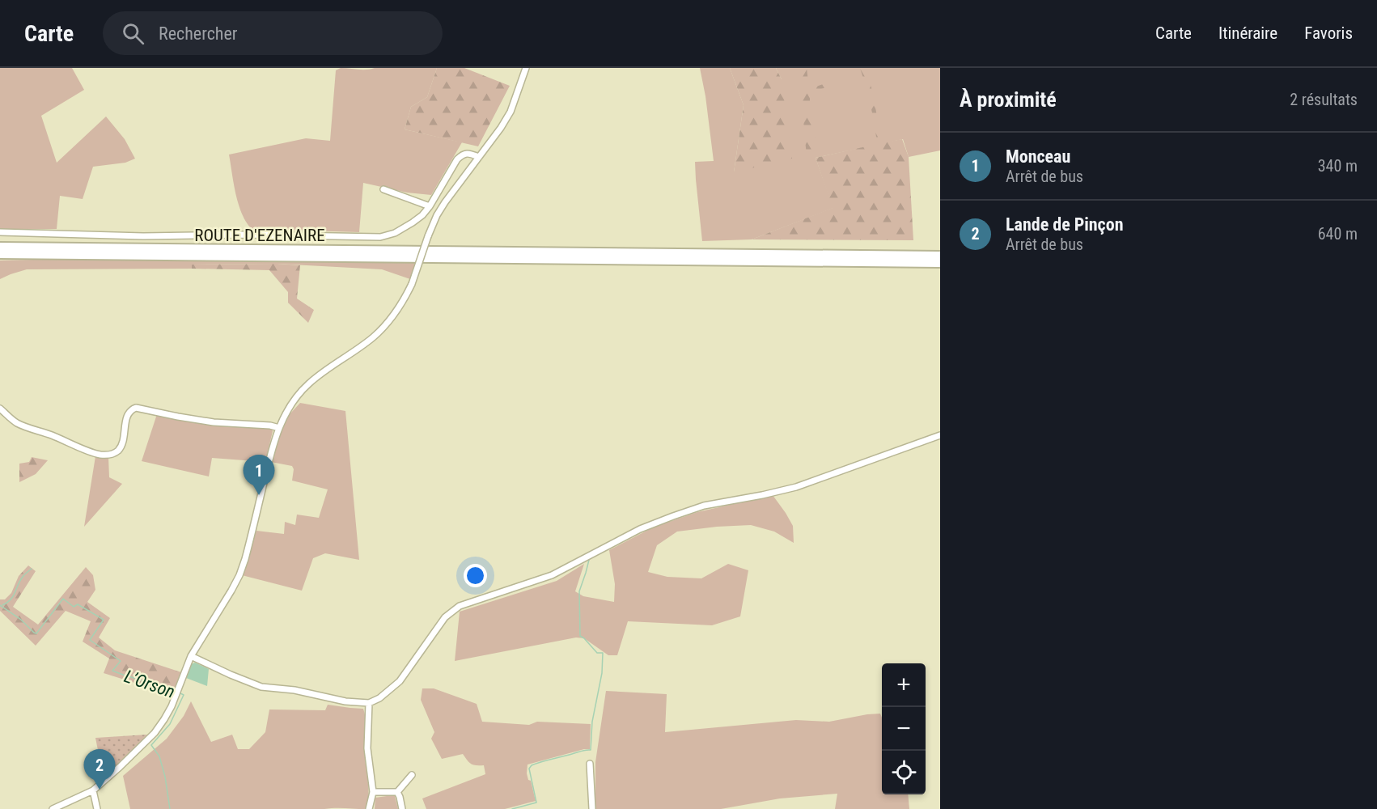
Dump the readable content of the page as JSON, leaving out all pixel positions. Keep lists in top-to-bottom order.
{
  "streets": {
    "street": ["ROUTE D'EZENAIRE"]
  },
  "water": ["L’Orson"],
  "page": {
    "header": "Carte",
    "search": "Rechercher",
    "nav": ["Carte", "Itinéraire", "Favoris"],
    "heading": ["À proximité", "2 résultats"],
    "list": [
      {
        "mark": "1",
        "name": "Monceau",
        "note": "Arrêt de bus",
        "value": "340 m"
      },
      {
        "mark": "2",
        "name": "Lande de Pinçon",
        "note": "Arrêt de bus",
        "value": "640 m"
      }
    ],
    "pins": ["1", "2"],
    "map_buttons": ["+", "−"]
  }
}
